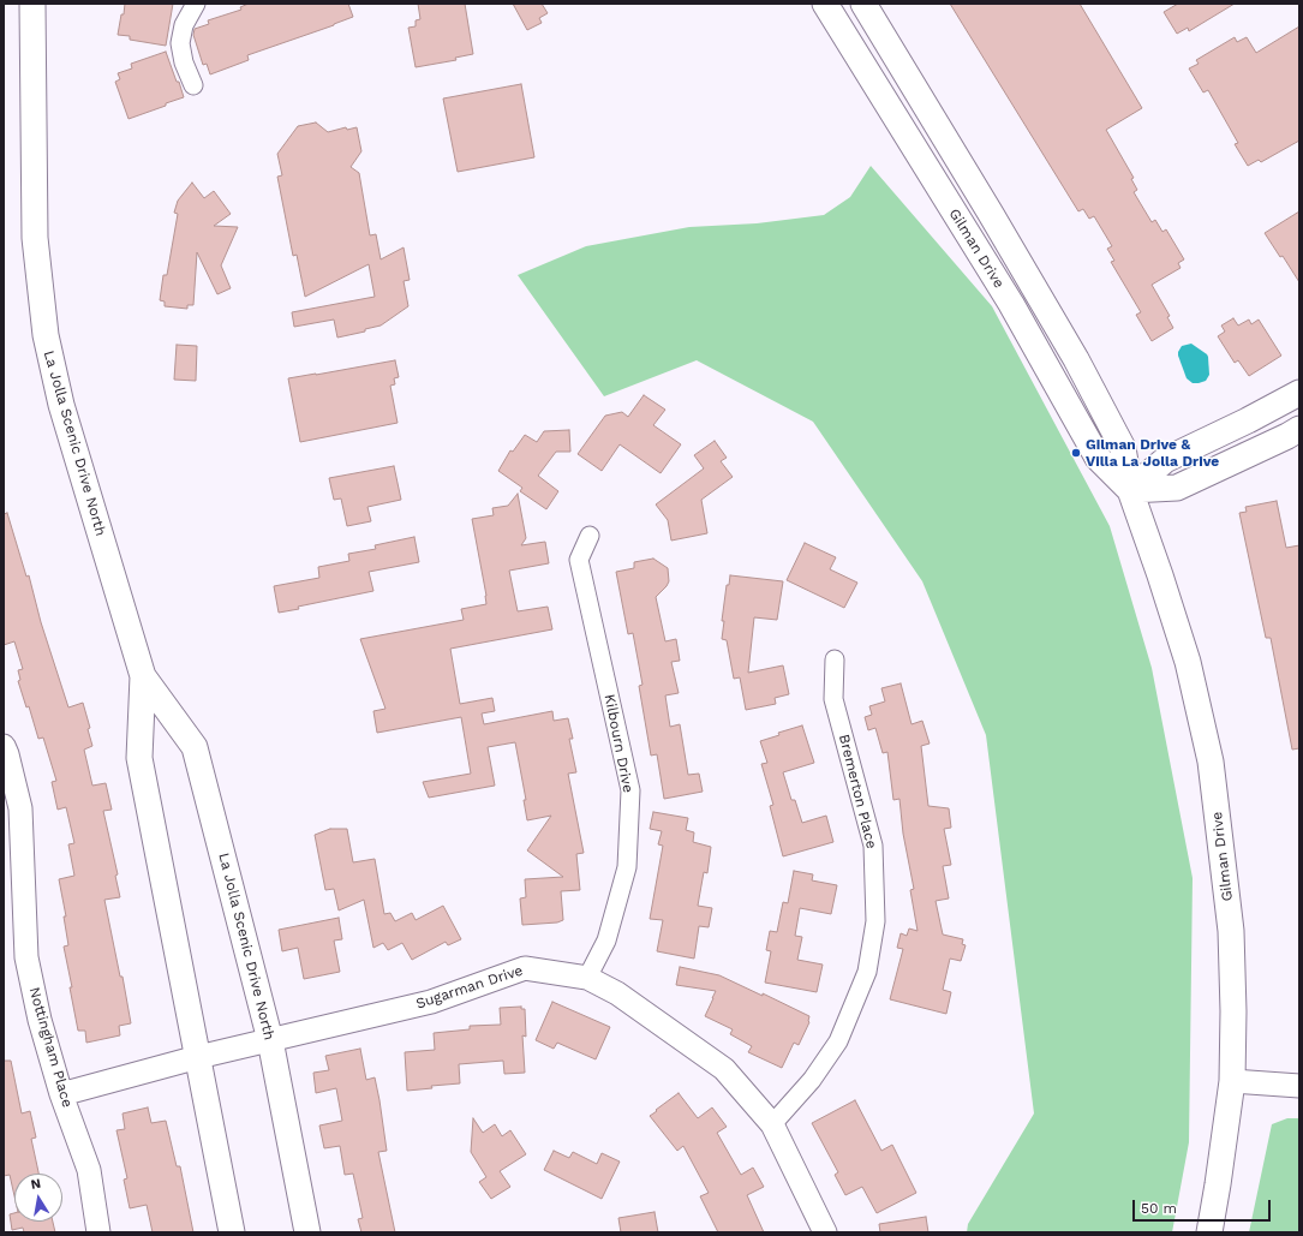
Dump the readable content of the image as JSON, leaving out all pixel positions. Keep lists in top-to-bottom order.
{
  "streets": {
    "main road": ["Gilman Drive", "La Jolla Scenic Drive North"],
    "street": [
      "Kilbourn Drive",
      "Bremerton Place",
      "Sugarman Drive",
      "Nottingham Place"
    ]
  },
  "crossings": [
    ["La Jolla Scenic Drive North", "Sugarman Drive"],
    ["Kilbourn Drive", "Sugarman Drive"],
    ["Bremerton Place", "Sugarman Drive"],
    ["Sugarman Drive", "Nottingham Place"]
  ],
  "places": ["Gilman Drive & Villa La Jolla Drive"],
  "scale_bar": "50 m",
  "north": "top"
}
